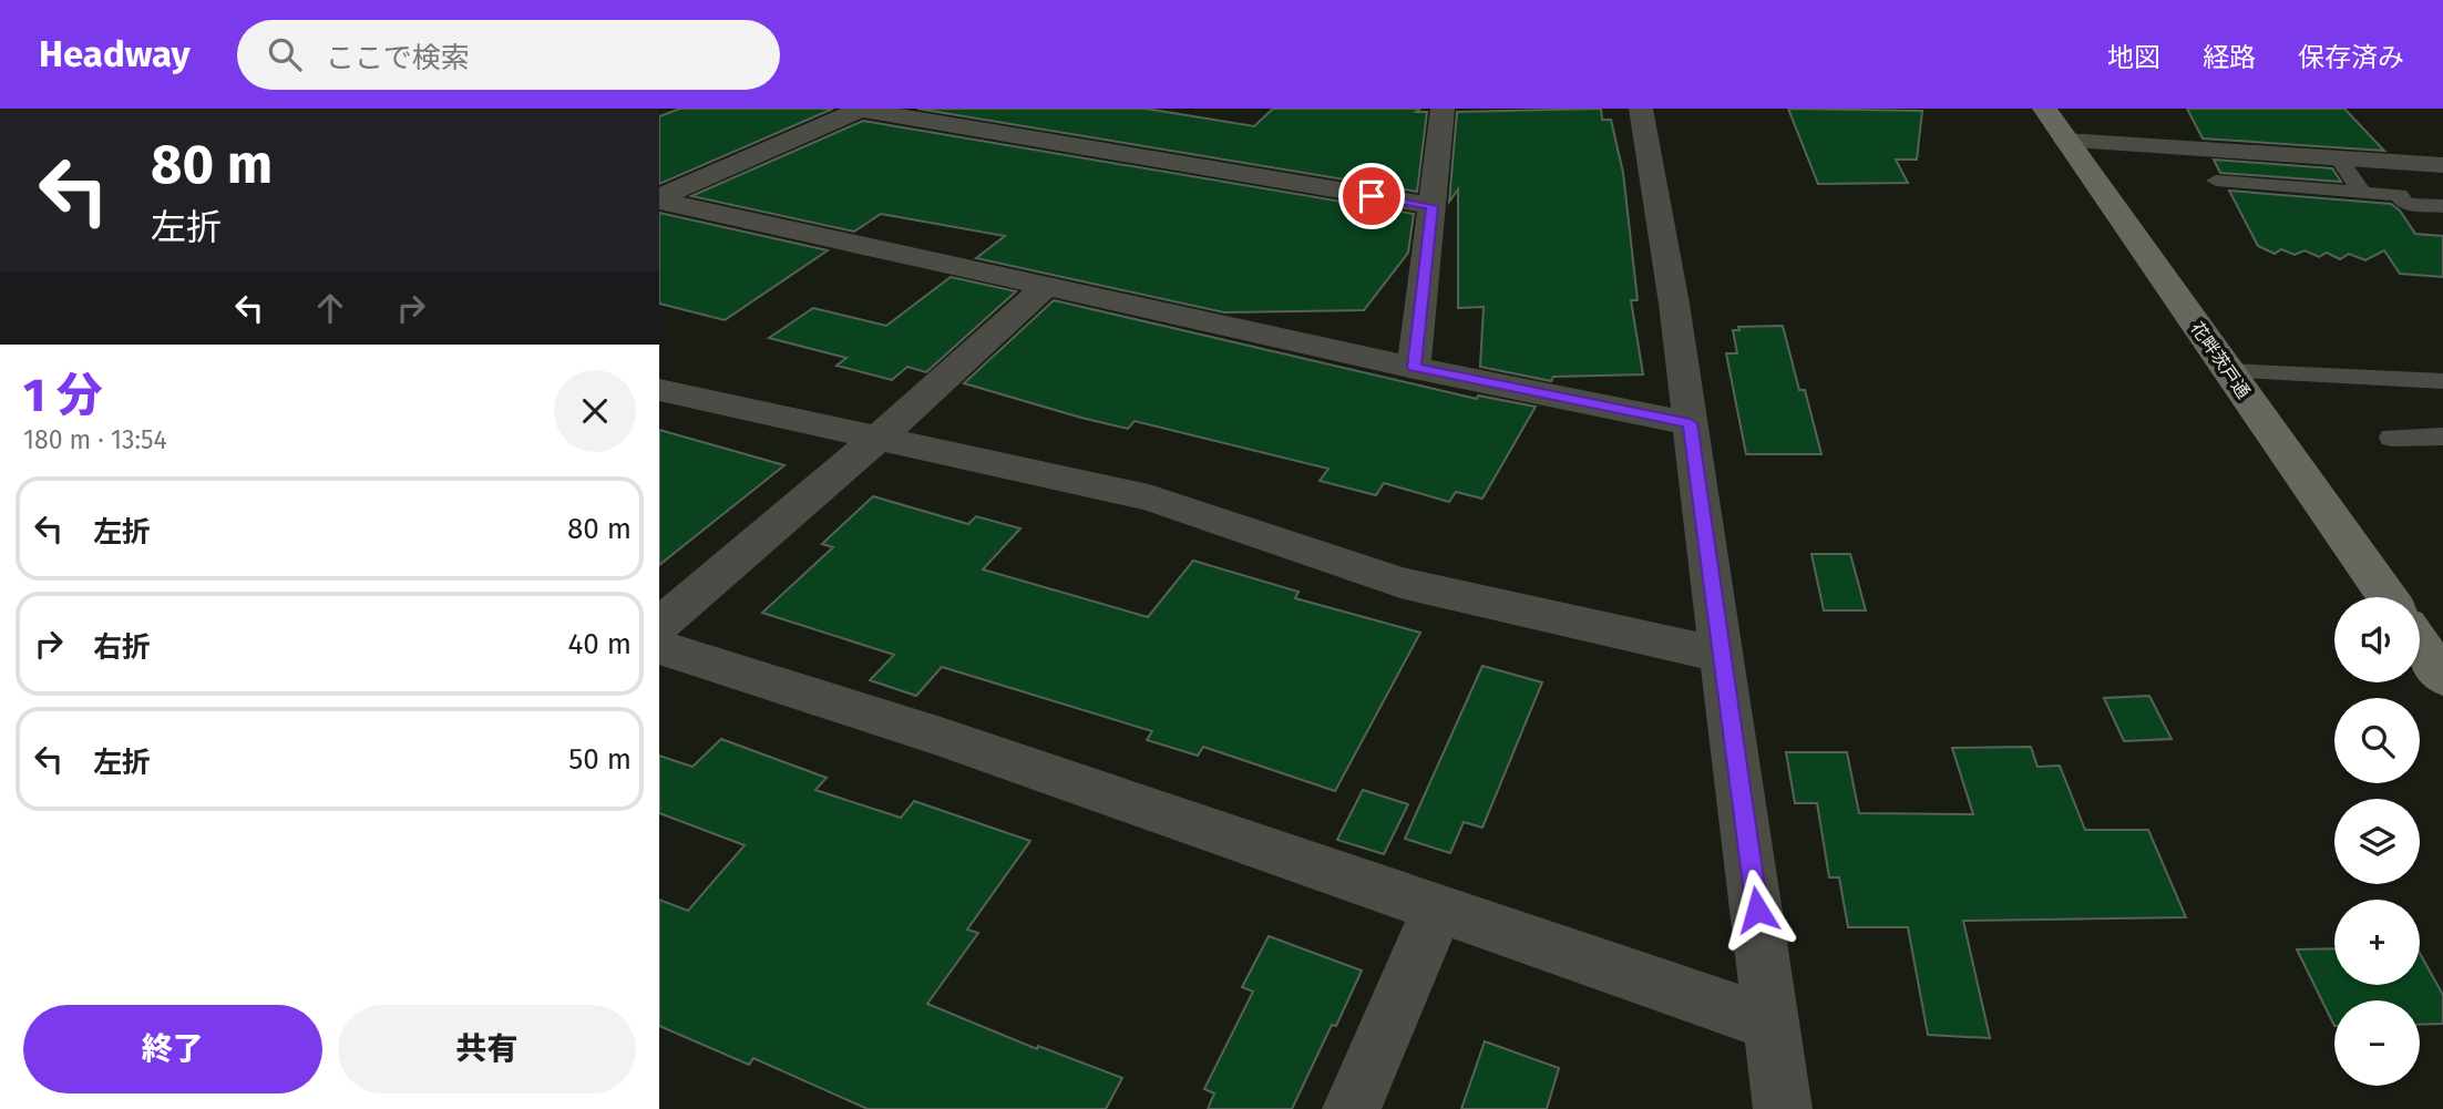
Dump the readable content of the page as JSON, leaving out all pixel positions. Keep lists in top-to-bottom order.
{
  "streets": {
    "main road": ["花畔茨戸通"]
  },
  "page": {
    "header": "Headway",
    "search": "ここで検索",
    "nav": ["地図", "経路", "保存済み"],
    "turn": ["80 m", "左折"],
    "heading": ["1 分", "180 m · 13:54"],
    "list": [
      {
        "name": "左折",
        "value": "80 m"
      },
      {
        "name": "右折",
        "value": "40 m"
      },
      {
        "name": "左折",
        "value": "50 m"
      }
    ],
    "map_buttons": ["+", "−"],
    "buttons": ["終了", "共有"]
  }
}
